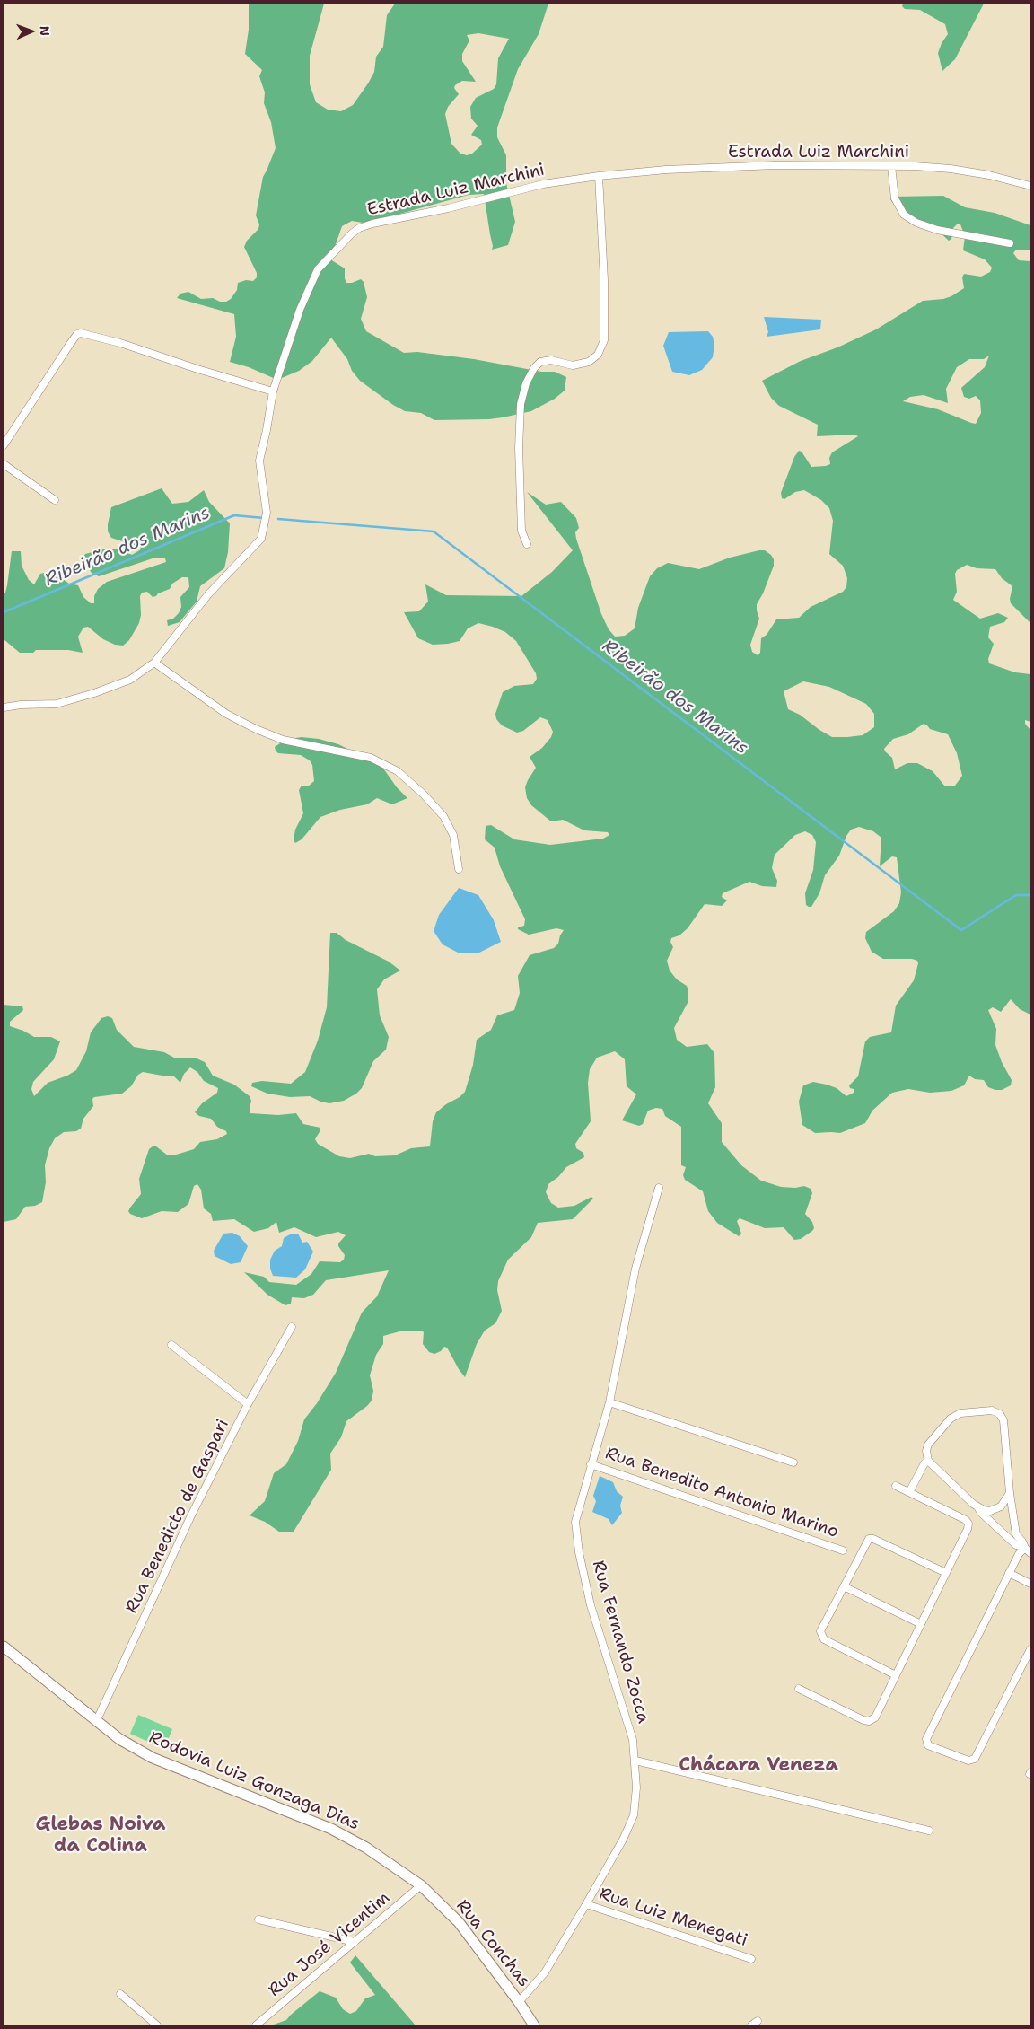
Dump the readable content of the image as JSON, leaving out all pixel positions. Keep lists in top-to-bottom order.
{
  "streets": {
    "main road": ["Rodovia Luiz Gonzaga Dias", "Rua Conchas"],
    "street": [
      "Estrada Luiz Marchini",
      "Rua Benedito Antonio Marino",
      "Rua Benedicto de Gaspari",
      "Rua Fernando Zocca",
      "Rua Luiz Menegati",
      "Rua José Vicentim"
    ]
  },
  "crossings": [
    ["Rua Benedito Antonio Marino", "Rua Fernando Zocca"],
    ["Rua Benedicto de Gaspari", "Rodovia Luiz Gonzaga Dias"],
    ["Rua Fernando Zocca", "Rua Luiz Menegati"],
    ["Rua Fernando Zocca", "Rua Conchas"],
    ["Rodovia Luiz Gonzaga Dias", "Rua Conchas"],
    ["Rodovia Luiz Gonzaga Dias", "Rua José Vicentim"],
    ["Rua Conchas", "Rua José Vicentim"]
  ],
  "districts": ["Chácara Veneza", "Glebas Noiva da Colina"],
  "water": ["Ribeirão dos Marins"],
  "north": "right"
}
